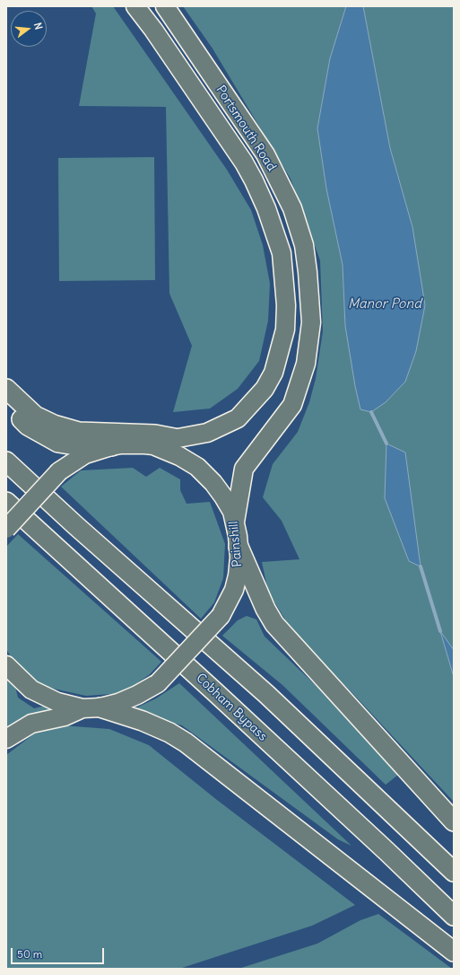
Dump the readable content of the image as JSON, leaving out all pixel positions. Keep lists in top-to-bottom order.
{
  "streets": {
    "highway": ["Cobham Bypass"],
    "main road": ["Portsmouth Road", "Painshill"]
  },
  "crossings": [
    ["Portsmouth Road", "Painshill"]
  ],
  "water": ["Manor Pond"],
  "scale_bar": "50 m",
  "north": "right"
}
